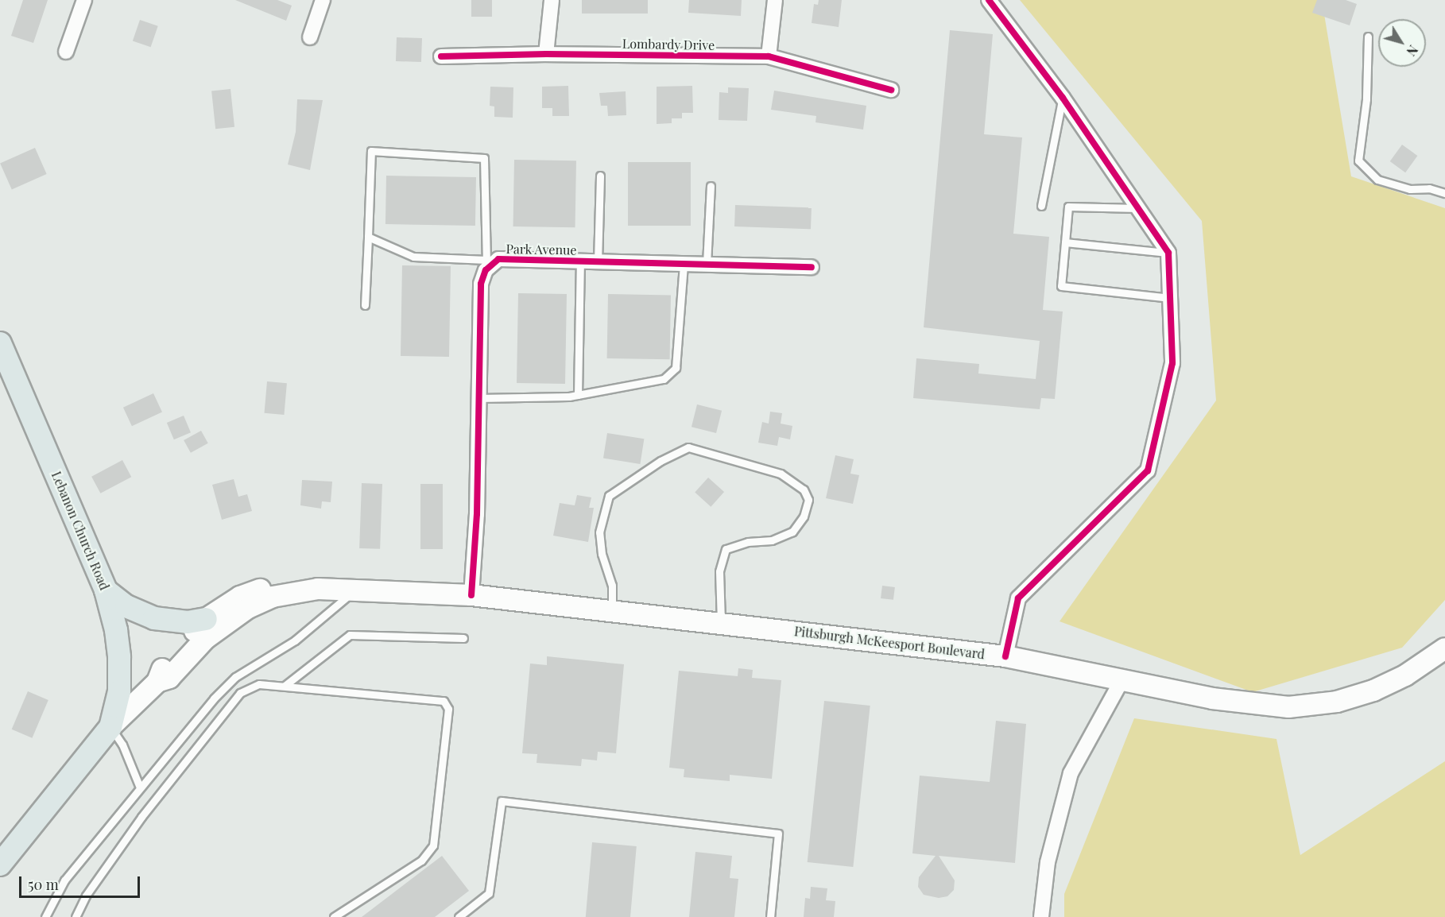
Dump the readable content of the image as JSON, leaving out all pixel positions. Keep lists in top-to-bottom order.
{
  "streets": {
    "main road": ["Lebanon Church Road", "Pittsburgh McKeesport Boulevard"],
    "street": ["Lombardy Drive", "Park Avenue"]
  },
  "crossings": [
    ["Lebanon Church Road", "Pittsburgh McKeesport Boulevard"]
  ],
  "scale_bar": "50 m",
  "north": "bottom right"
}
